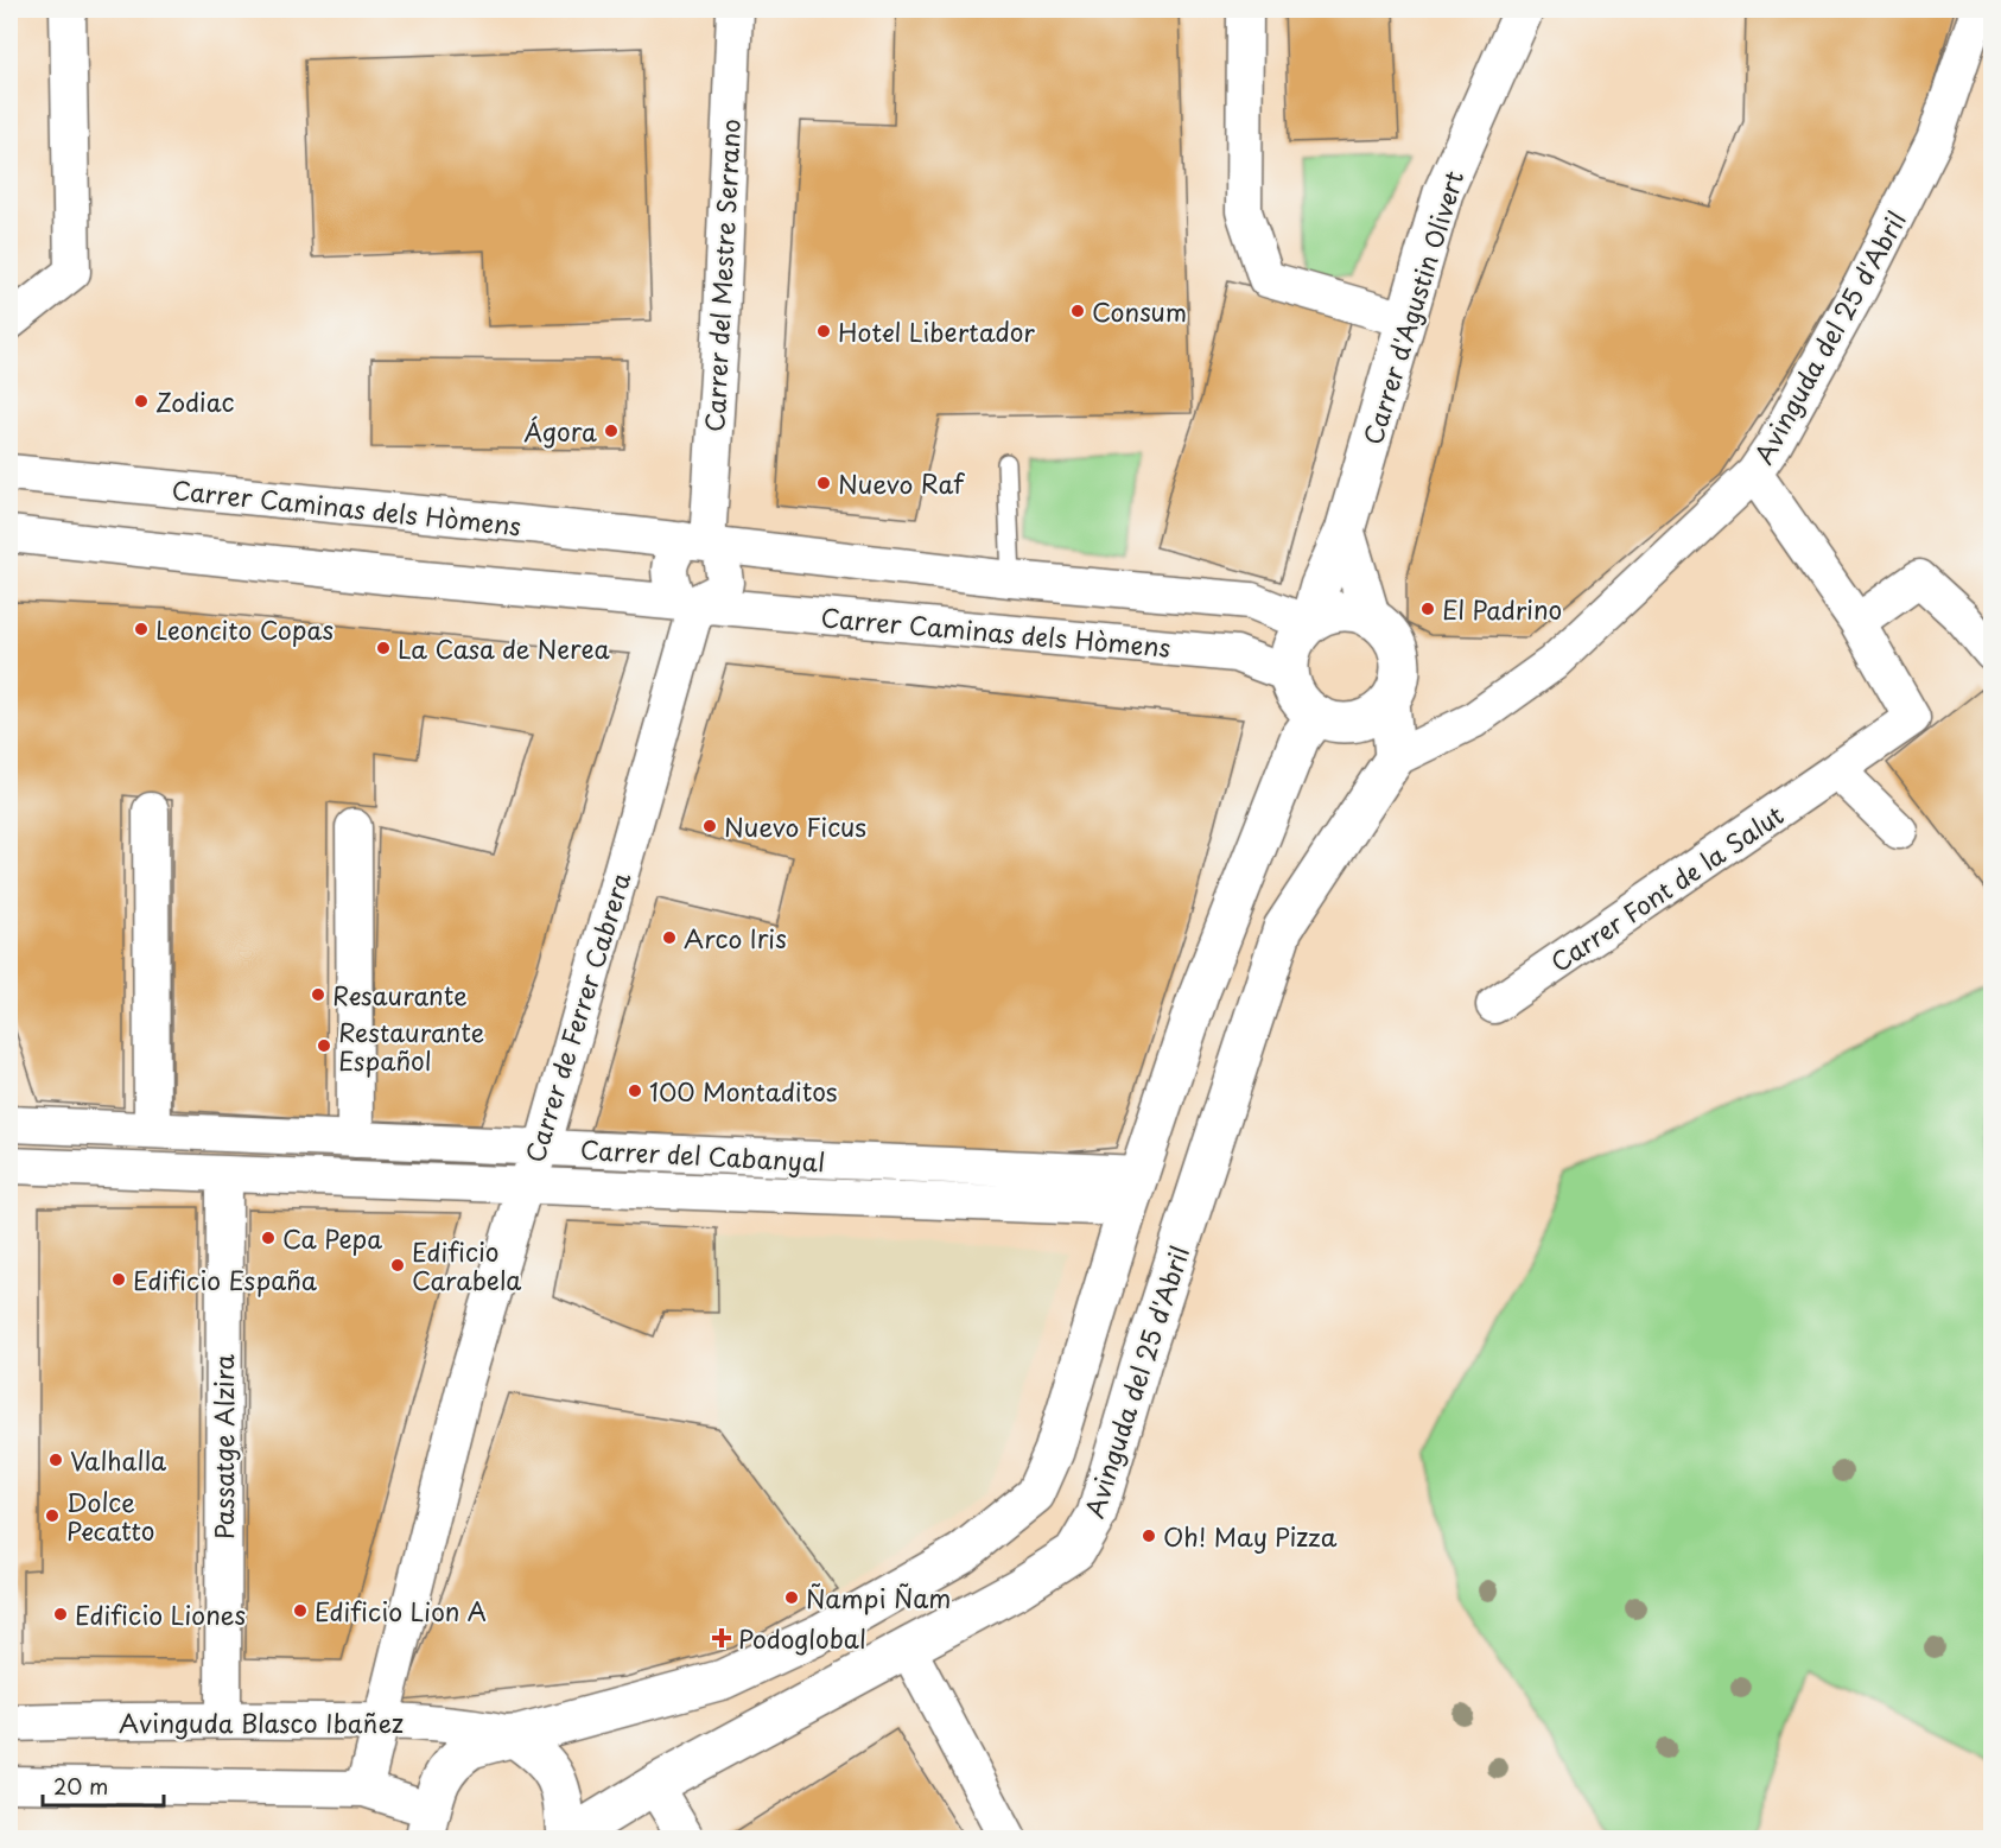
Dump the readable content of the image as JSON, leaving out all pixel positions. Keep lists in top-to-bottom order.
{
  "streets": {
    "street": [
      "Carrer del Mestre Serrano",
      "Carrer d'Agustin Olivert",
      "Avinguda del 25 d'Abril",
      "Carrer Caminas dels Hòmens",
      "Carrer Font de la Salut",
      "Carrer de Ferrer Cabrera",
      "Carrer del Cabanyal",
      "Passatge Alzira",
      "Avinguda Blasco Ibañez"
    ]
  },
  "crossings": [
    ["Carrer del Mestre Serrano", "Carrer Caminas dels Hòmens"],
    ["Carrer d'Agustin Olivert", "Carrer Caminas dels Hòmens"],
    ["Avinguda del 25 d'Abril", "Carrer Font de la Salut"],
    ["Carrer Caminas dels Hòmens", "Carrer de Ferrer Cabrera"],
    ["Carrer de Ferrer Cabrera", "Carrer del Cabanyal"],
    ["Carrer de Ferrer Cabrera", "Avinguda Blasco Ibañez"],
    ["Carrer del Cabanyal", "Passatge Alzira"],
    ["Passatge Alzira", "Avinguda Blasco Ibañez"]
  ],
  "places": {
    "other": [
      "Consum",
      "Hotel Libertador",
      "Zodiac",
      "Ágora",
      "Nuevo Raf",
      "El Padrino",
      "Leoncito Copas",
      "La Casa de Nerea",
      "Nuevo Ficus",
      "Arco Iris",
      "Resaurante",
      "Restaurante Español",
      "100 Montaditos",
      "Ca Pepa",
      "Edificio Carabela",
      "Edificio España",
      "Valhalla",
      "Dolce Pecatto",
      "Oh! May Pizza",
      "Ñampi Ñam",
      "Edificio Lion A",
      "Edificio Liones"
    ],
    "health": ["Podoglobal"]
  },
  "scale_bar": "20 m"
}
